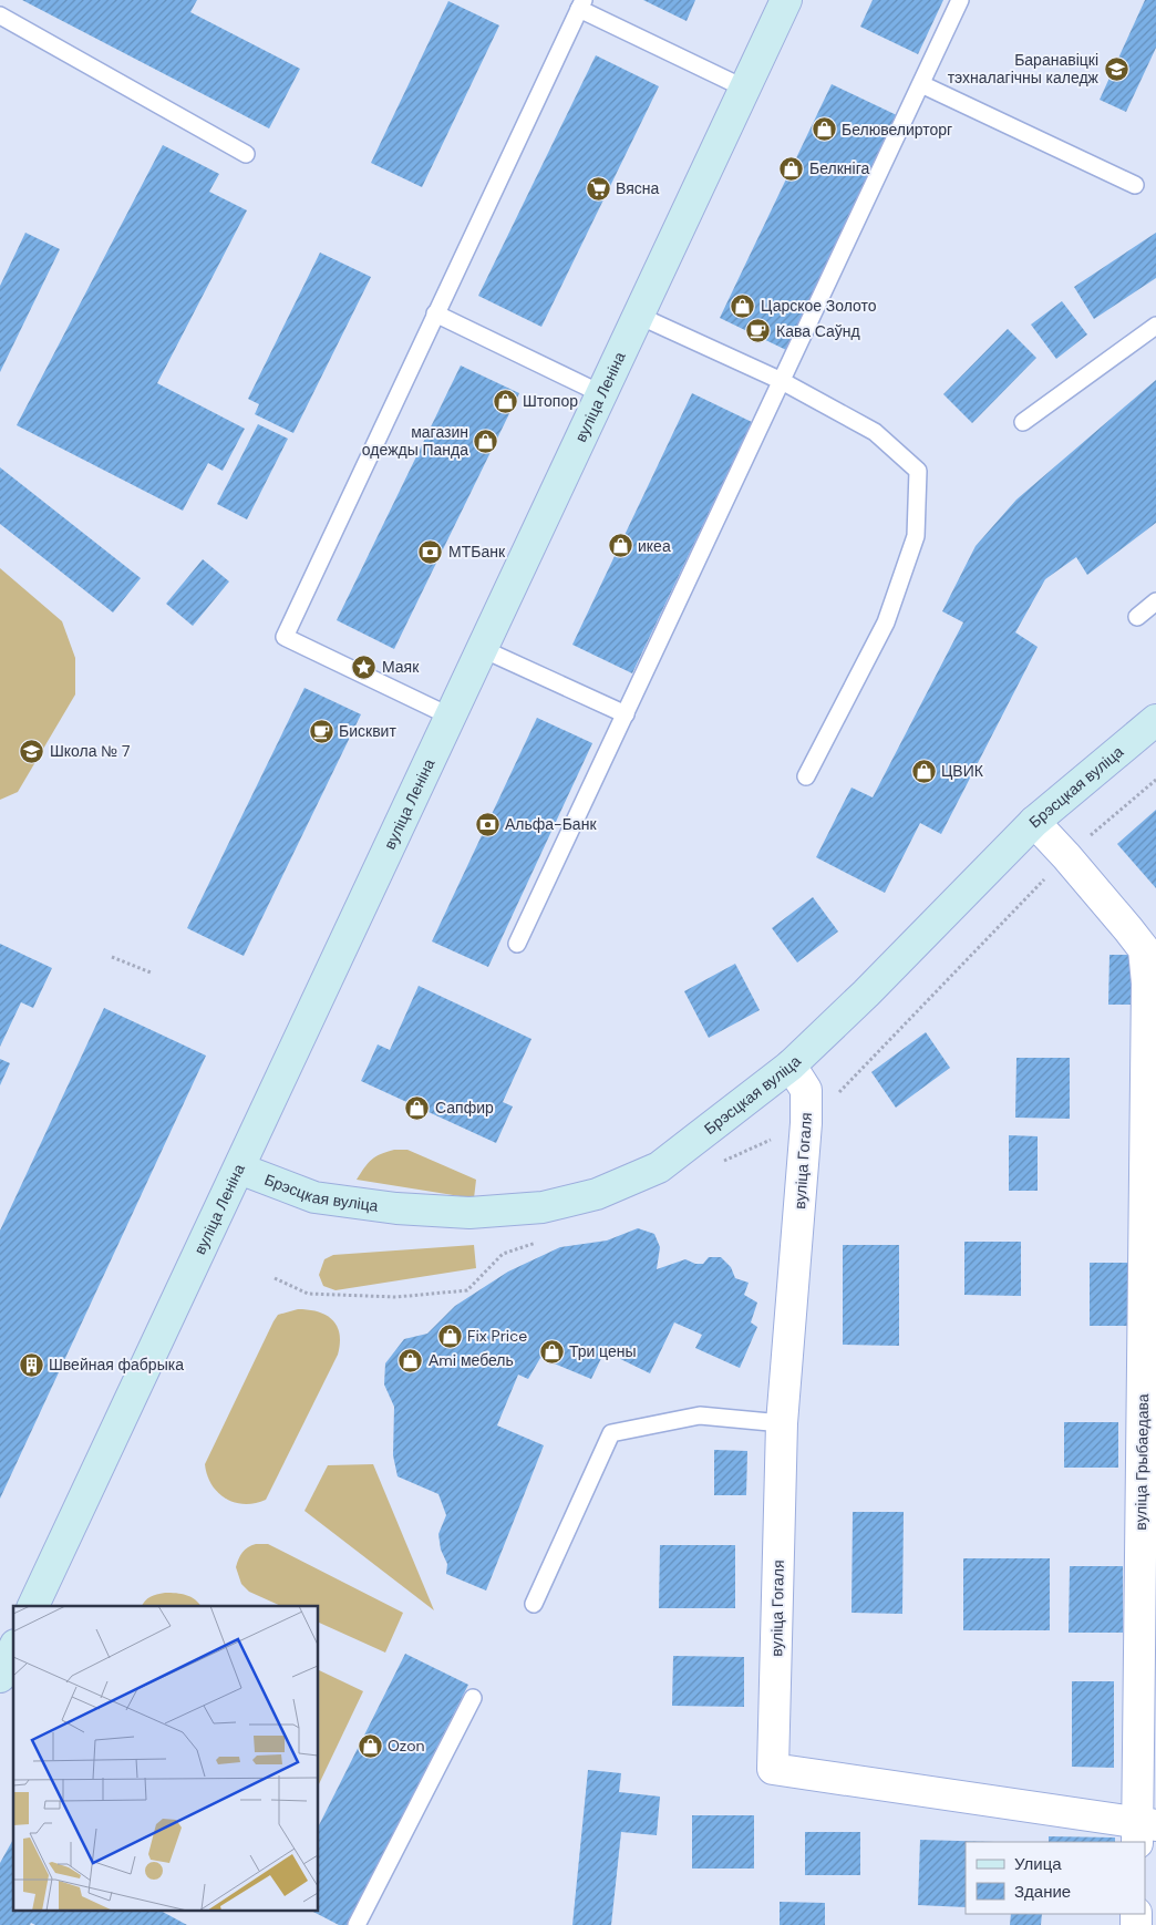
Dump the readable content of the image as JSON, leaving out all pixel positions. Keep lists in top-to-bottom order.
{
  "streets": {
    "main road": ["вуліца Леніна", "Брэсцкая вуліца"],
    "street": ["вуліца Гогаля", "вуліца Грыбаедава"]
  },
  "crossings": [
    ["вуліца Леніна", "Брэсцкая вуліца"],
    ["Брэсцкая вуліца", "вуліца Гогаля"],
    ["Брэсцкая вуліца", "вуліца Грыбаедава"],
    ["вуліца Гогаля", "вуліца Грыбаедава"]
  ],
  "places": {
    "school or university": ["Баранавіцкі тэхналагічны каледж", "Школа № 7"],
    "shop": [
      "Белювелирторг",
      "Белкніга",
      "Царское Золото",
      "Штопор",
      "магазин одежды Панда",
      "икеа",
      "ЦВИК",
      "Сапфир",
      "Fix Price",
      "Три цены",
      "Аmi мебель",
      "Ozon"
    ],
    "supermarket": ["Вясна"],
    "cafe": ["Кава Саўнд", "Бисквит"],
    "bank": ["МТБанк", "Альфа-Банк"],
    "place": ["Маяк"],
    "building": ["Швейная фабрыка"]
  },
  "legend": ["Улица", "Здание"]
}
